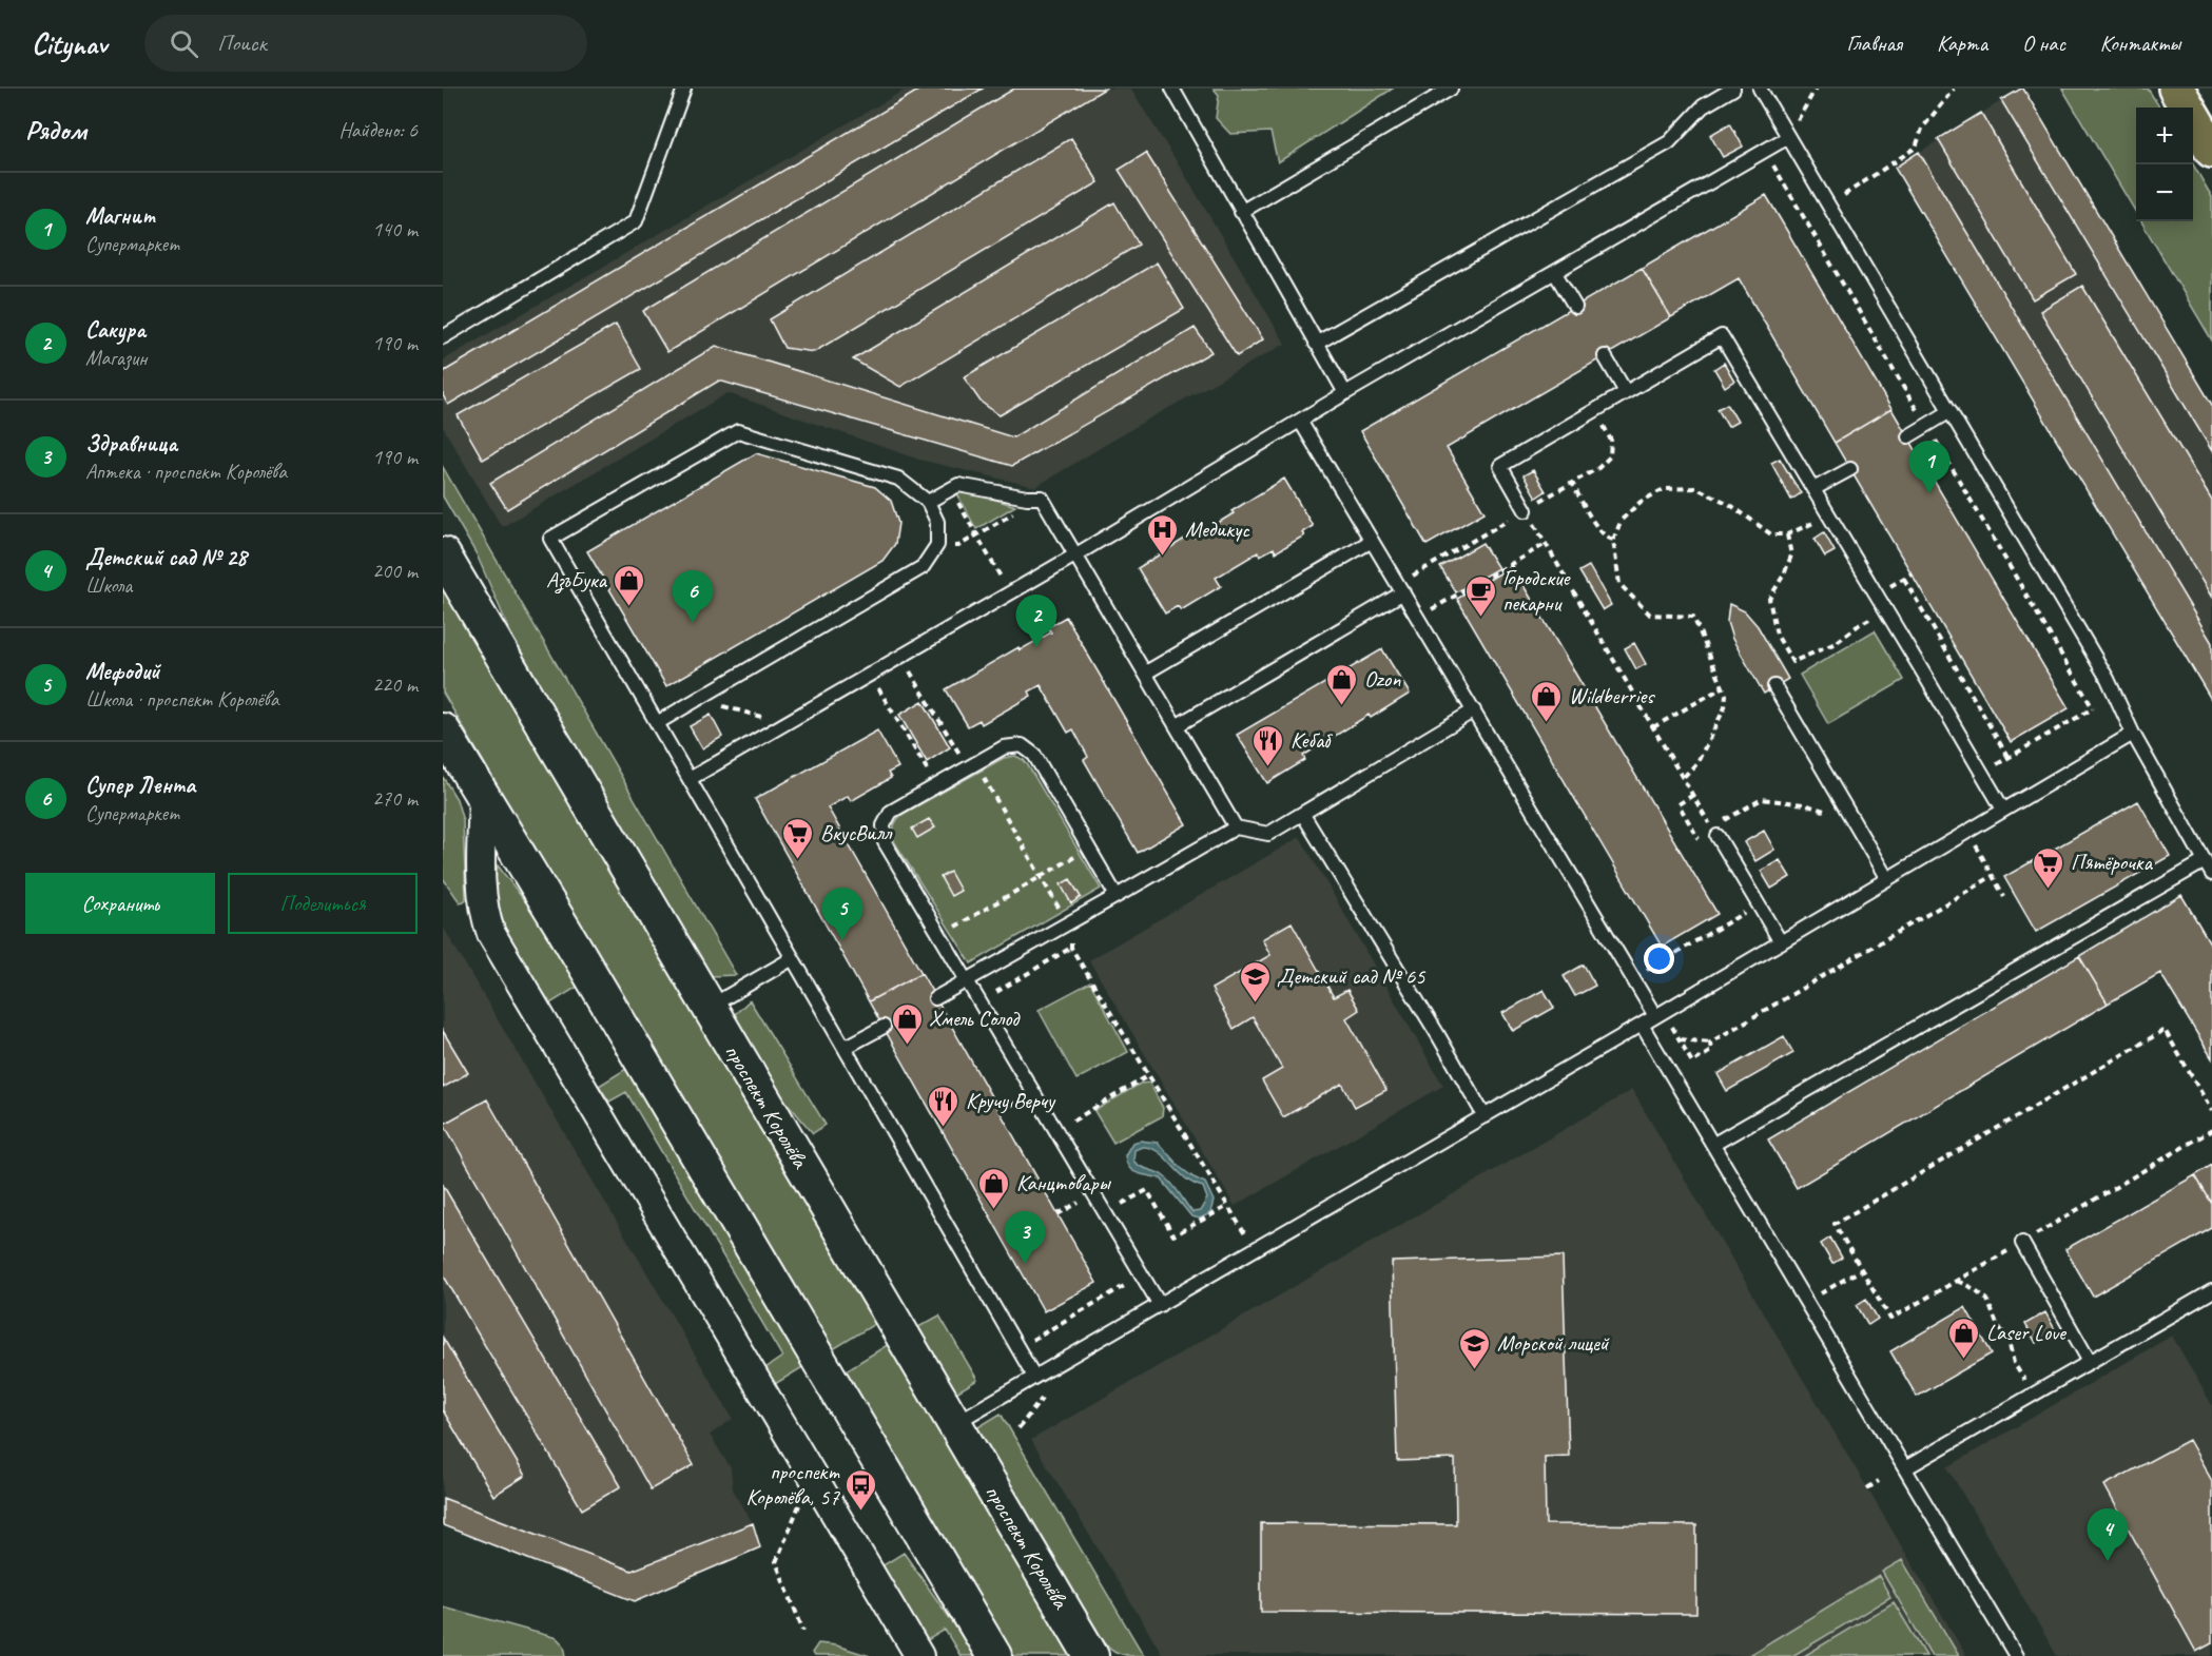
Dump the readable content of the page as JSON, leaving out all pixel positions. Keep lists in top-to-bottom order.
{
  "streets": {
    "street": ["проспект Королёва"]
  },
  "places": {
    "hospital": ["Медикус"],
    "shop": [
      "АзъБука",
      "Ozon",
      "Wildberries",
      "Хмель Солод",
      "Канцтовары",
      "Laser Love"
    ],
    "cafe": ["Городские пекарни"],
    "restaurant": ["Кебаб", "Кручу Верчу"],
    "supermarket": ["ВкусВилл", "Пятёрочка"],
    "school or university": ["Детский сад № 65", "Морской лицей"],
    "bus stop": ["проспект Королёва, 57"]
  },
  "page": {
    "header": "Citynav",
    "search": "Поиск",
    "nav": [
      "Главная",
      "Карта",
      "О нас",
      "Контакты"
    ],
    "heading": ["Рядом", "Найдено: 6"],
    "map_buttons": ["+", "−"],
    "list": [
      {
        "mark": "1",
        "name": "Магнит",
        "note": "Супермаркет",
        "value": "140 m"
      },
      {
        "mark": "2",
        "name": "Сакура",
        "note": "Магазин",
        "value": "190 m"
      },
      {
        "mark": "3",
        "name": "Здравница",
        "note": "Аптека · проспект Королёва",
        "value": "190 m"
      },
      {
        "mark": "4",
        "name": "Детский сад № 28",
        "note": "Школа",
        "value": "200 m"
      },
      {
        "mark": "5",
        "name": "Мефодий",
        "note": "Школа · проспект Королёва",
        "value": "220 m"
      },
      {
        "mark": "6",
        "name": "Супер Лента",
        "note": "Супермаркет",
        "value": "270 m"
      }
    ],
    "pins": [
      "1",
      "6",
      "2",
      "5",
      "3",
      "4"
    ],
    "buttons": ["Сохранить", "Поделиться"]
  }
}
